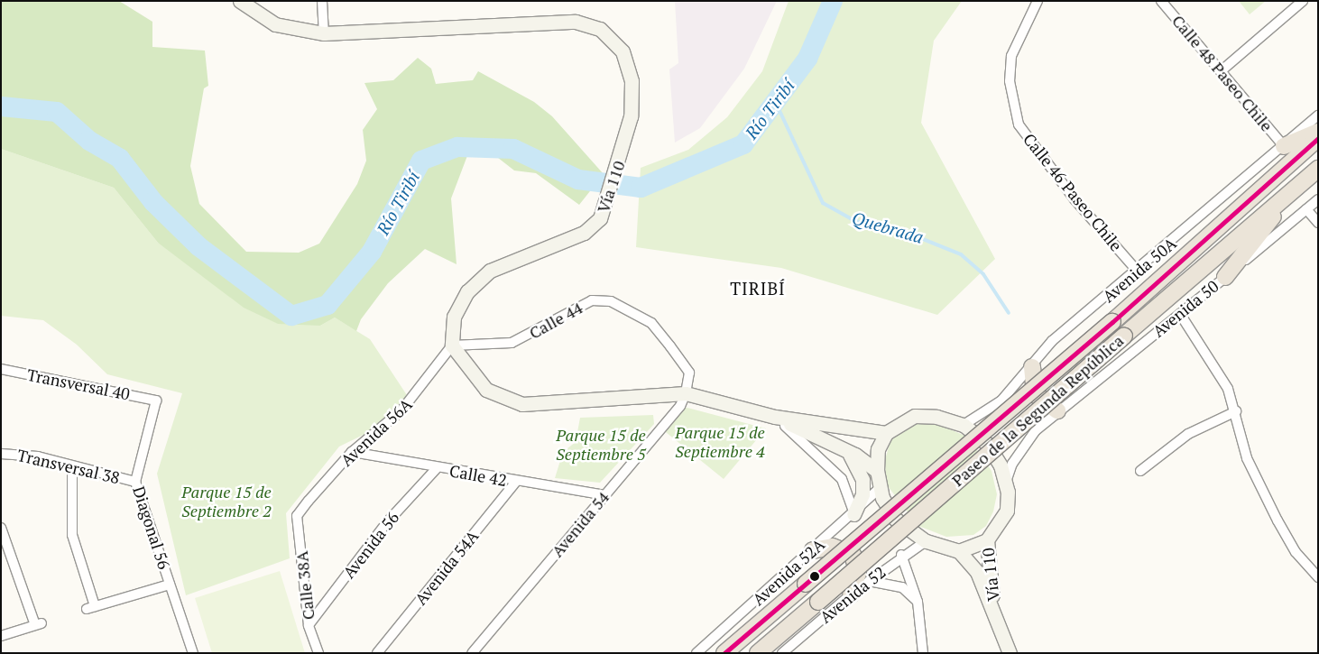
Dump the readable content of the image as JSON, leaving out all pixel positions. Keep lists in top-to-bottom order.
{
  "streets": {
    "highway": ["Paseo de la Segunda República"],
    "main road": ["Vía 110"],
    "street": [
      "Calle 48 Paseo Chile",
      "Calle 46 Paseo Chile",
      "Avenida 50A",
      "Avenida 50",
      "Calle 44",
      "Transversal 40",
      "Avenida 56A",
      "Transversal 38",
      "Calle 42",
      "Avenida 54",
      "Diagonal 56",
      "Avenida 56",
      "Avenida 54A",
      "Avenida 52A",
      "Calle 38A",
      "Avenida 52"
    ]
  },
  "crossings": [
    ["Calle 48 Paseo Chile", "Avenida 50A"],
    ["Vía 110", "Avenida 50A"],
    ["Vía 110", "Avenida 50"],
    ["Vía 110", "Calle 44"],
    ["Vía 110", "Avenida 56A"],
    ["Vía 110", "Avenida 52A"],
    ["Vía 110", "Avenida 52"],
    ["Calle 46 Paseo Chile", "Avenida 50A"],
    ["Avenida 50A", "Avenida 50"],
    ["Avenida 50A", "Avenida 52A"],
    ["Avenida 50A", "Avenida 52"],
    ["Avenida 50", "Avenida 52A"],
    ["Avenida 50", "Avenida 52"],
    ["Calle 44", "Avenida 56A"],
    ["Calle 44", "Avenida 54"],
    ["Transversal 40", "Diagonal 56"],
    ["Avenida 56A", "Calle 42"],
    ["Avenida 56A", "Calle 38A"],
    ["Transversal 38", "Diagonal 56"],
    ["Calle 42", "Avenida 54"],
    ["Calle 42", "Avenida 56"],
    ["Calle 42", "Avenida 54A"],
    ["Avenida 56", "Calle 38A"],
    ["Avenida 52A", "Avenida 52"]
  ],
  "districts": ["TIRIBÍ"],
  "water": ["Río Tiribí", "Quebrada"],
  "parks": ["Parque 15 de Septiembre 4", "Parque 15 de Septiembre 5", "Parque 15 de Septiembre 2"],
  "lines": ["transit line 52"]
}
